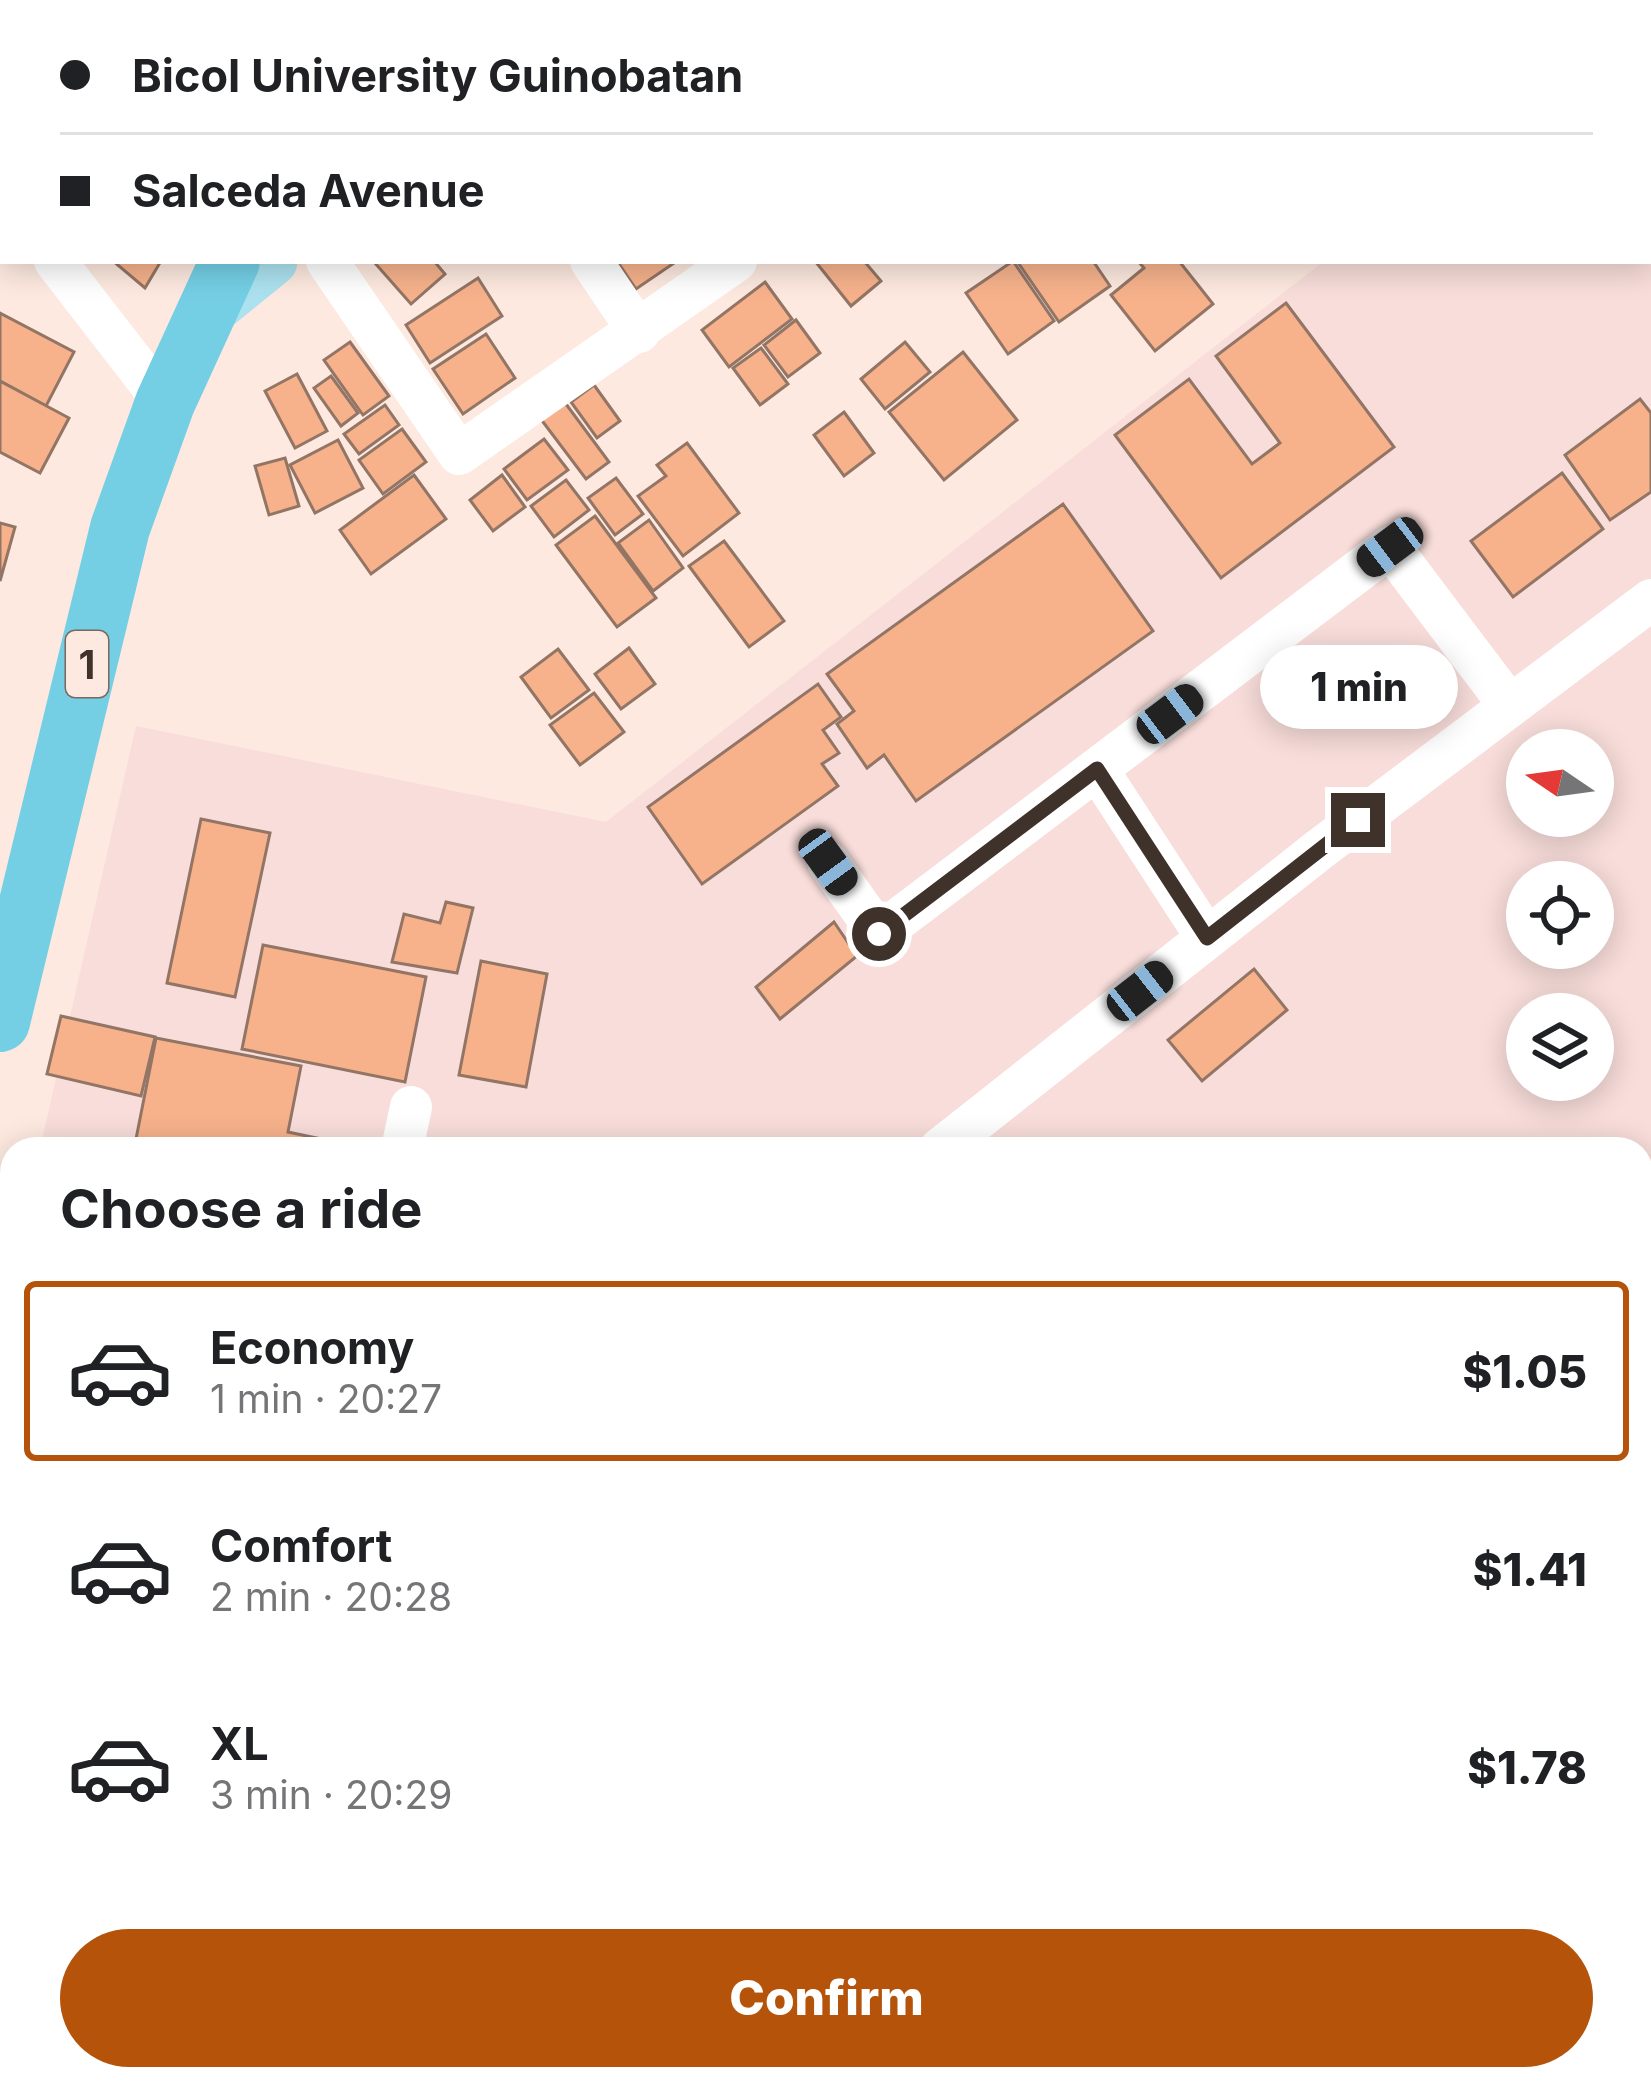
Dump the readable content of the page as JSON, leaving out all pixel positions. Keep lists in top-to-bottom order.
{
  "streets": {
    "highway": ["1"]
  },
  "north": "left",
  "page": {
    "banner": ["Bicol University Guinobatan", "Salceda Avenue"],
    "bubble": "1 min",
    "heading": "Choose a ride",
    "list": [
      {
        "name": "Economy",
        "note": "1 min · 20:27",
        "value": "$1.05"
      },
      {
        "name": "Comfort",
        "note": "2 min · 20:28",
        "value": "$1.41"
      },
      {
        "name": "XL",
        "note": "3 min · 20:29",
        "value": "$1.78"
      }
    ],
    "buttons": "Confirm"
  }
}
